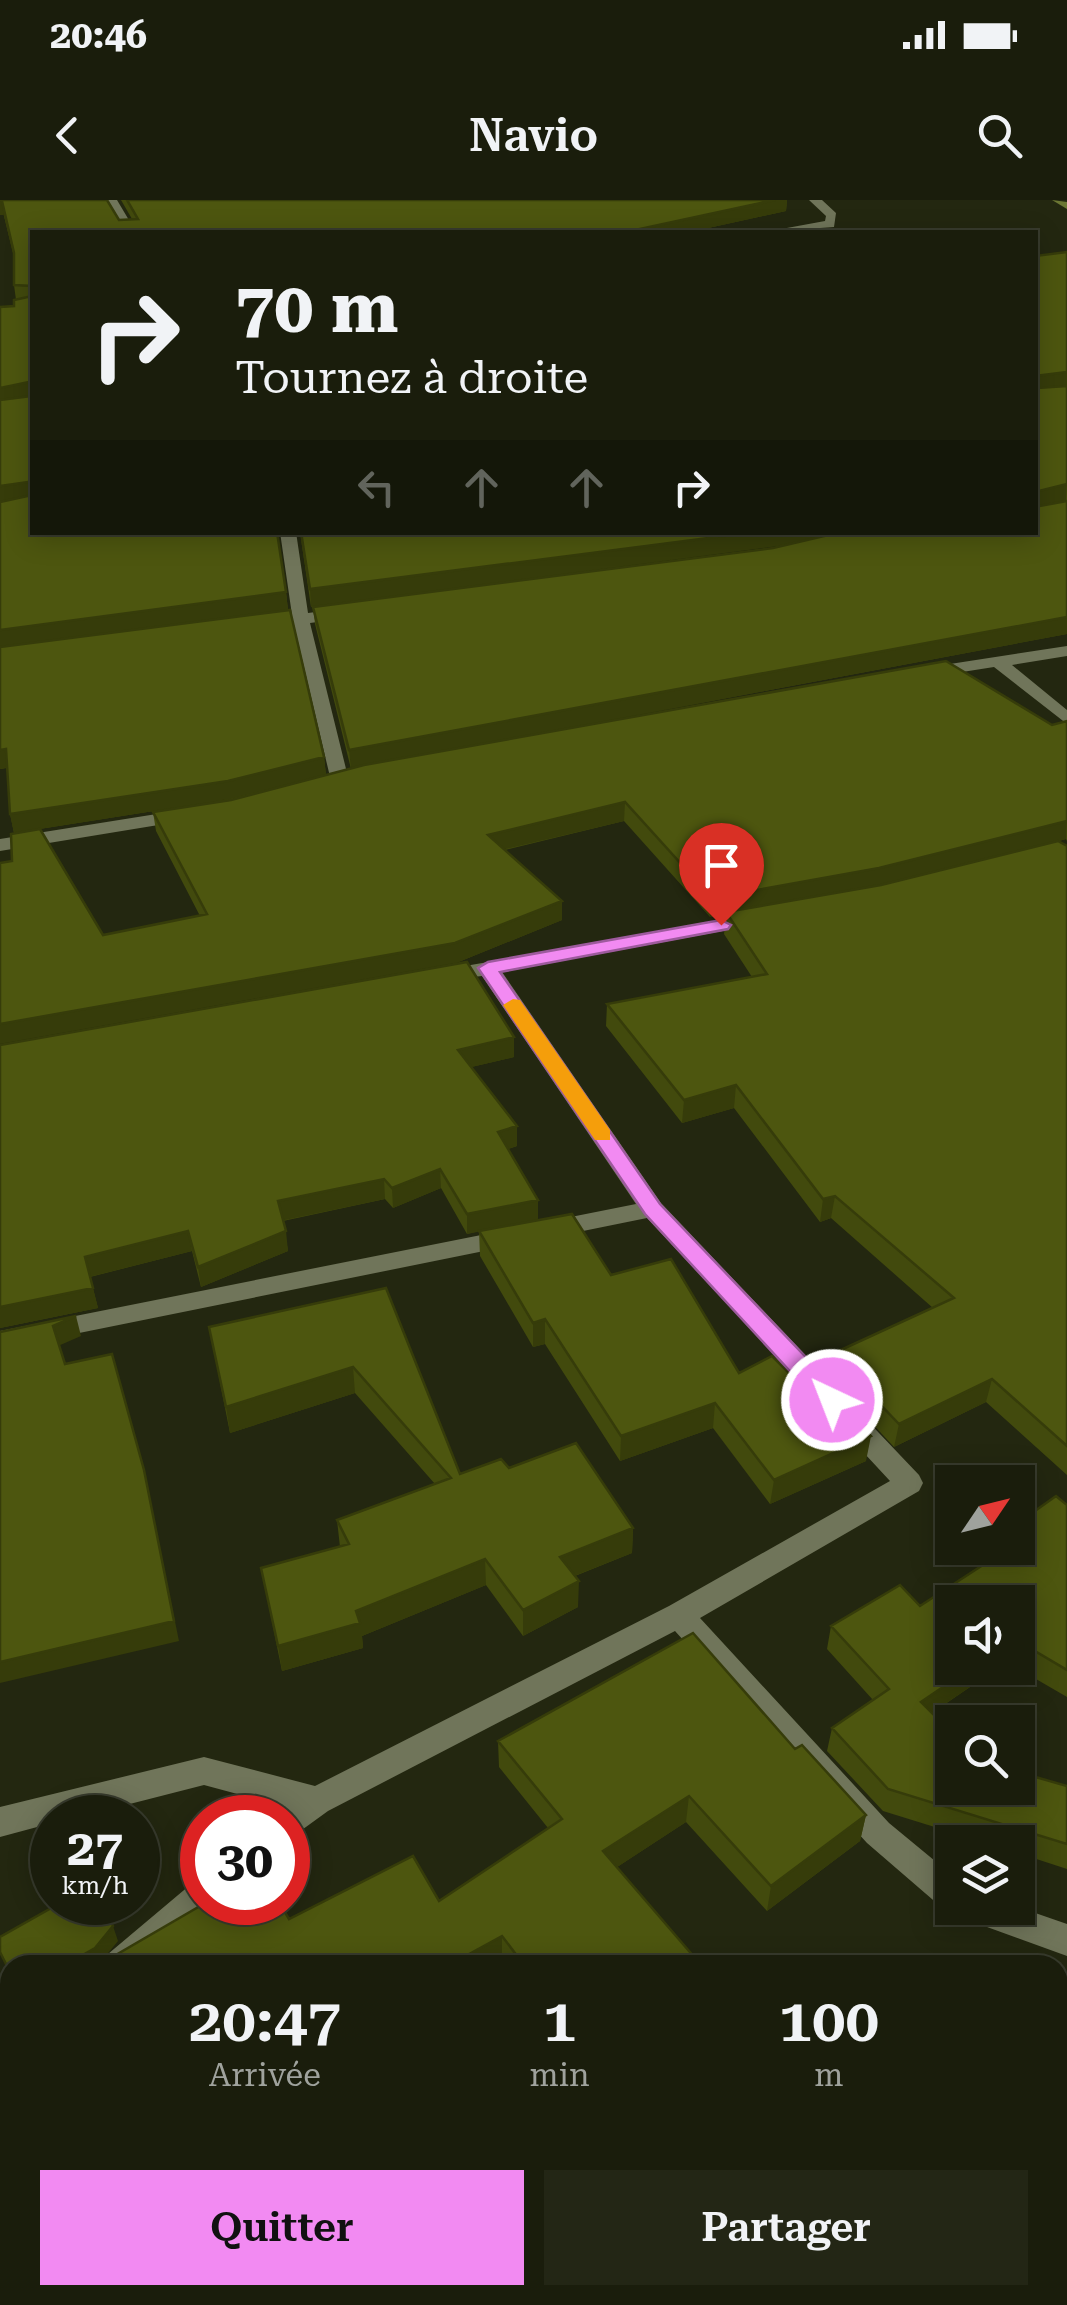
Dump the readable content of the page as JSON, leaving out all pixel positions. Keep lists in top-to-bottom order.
{
  "north": "top right",
  "page": {
    "status": "20:46",
    "header": "Navio",
    "turn": ["70 m", "Tournez à droite"],
    "speed": "27 km/h",
    "limit": "30",
    "eta": [
      "20:47",
      "Arrivée",
      "1",
      "min",
      "100",
      "m"
    ],
    "buttons": ["Quitter", "Partager"]
  }
}
